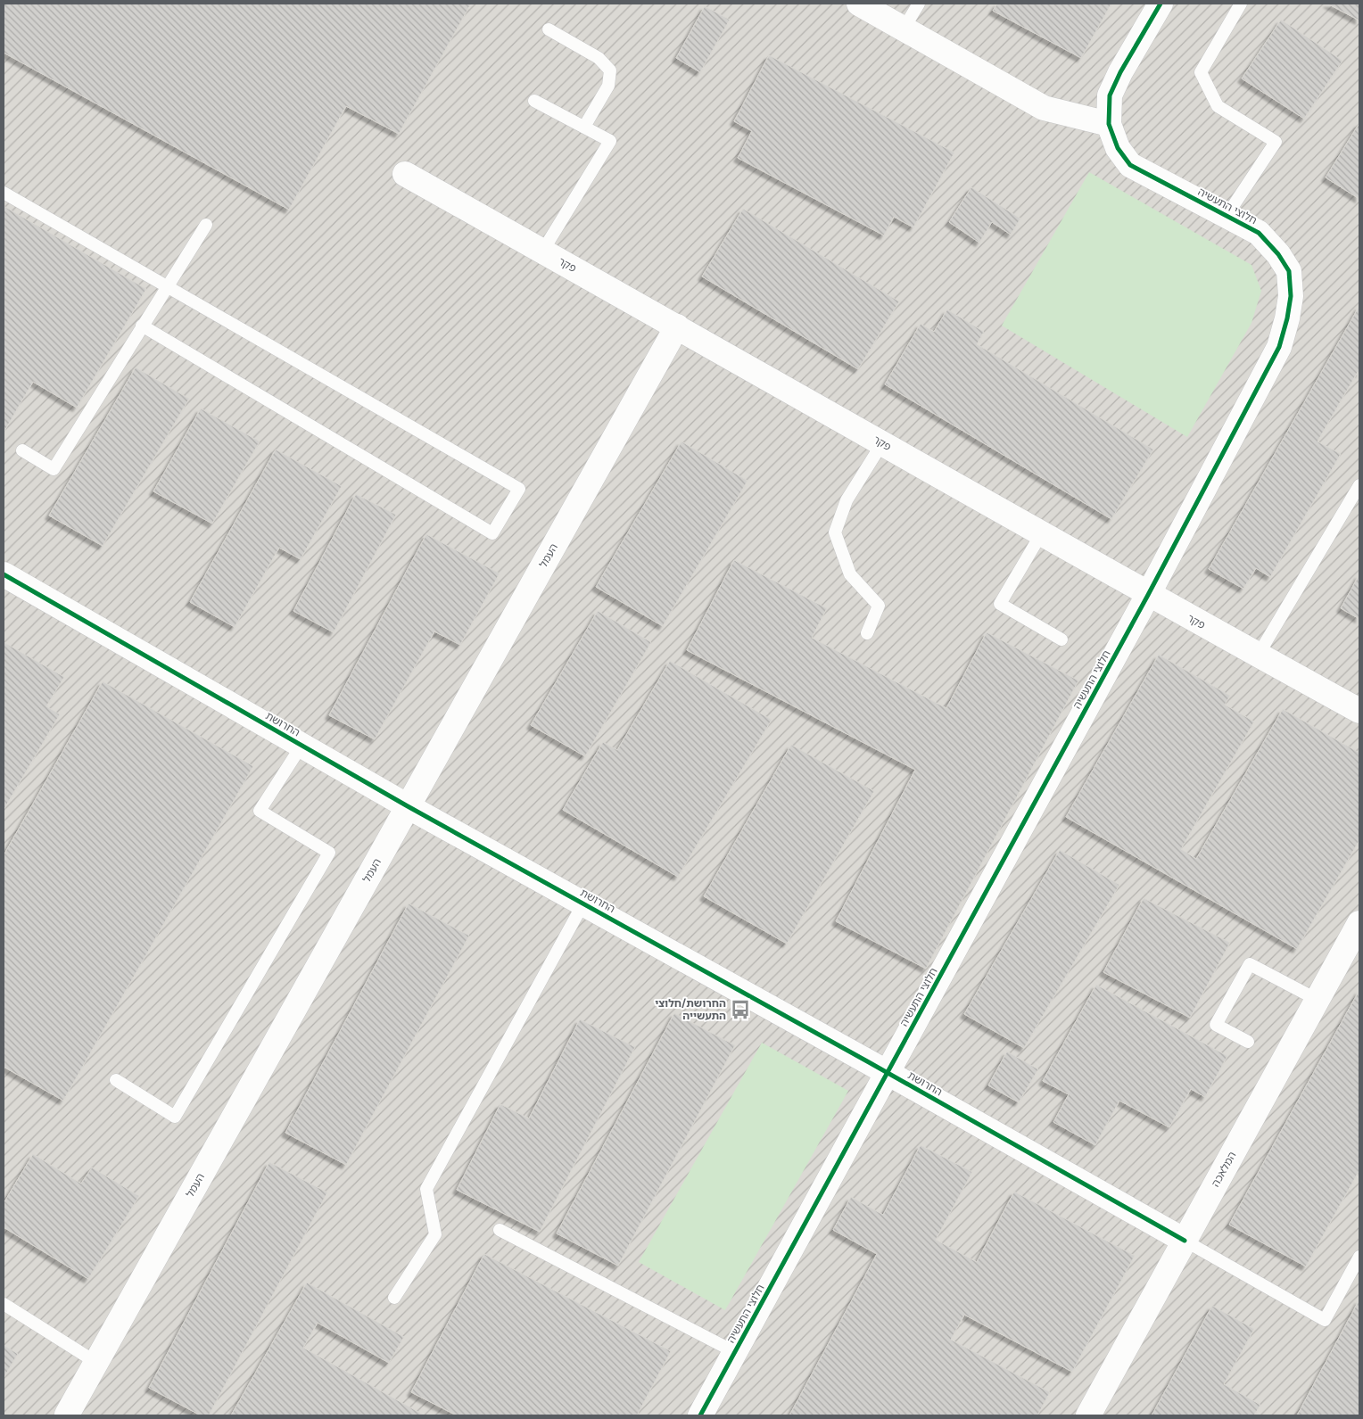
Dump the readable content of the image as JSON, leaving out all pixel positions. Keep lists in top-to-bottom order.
{
  "streets": {
    "street": [
      "חלוצי התעשיה",
      "פקר",
      "העמל",
      "החרושת",
      "המלאכה"
    ]
  },
  "crossings": [
    ["חלוצי התעשיה", "פקר"],
    ["חלוצי התעשיה", "החרושת"],
    ["פקר", "העמל"],
    ["העמל", "החרושת"],
    ["החרושת", "המלאכה"]
  ],
  "places": {
    "bus stop": ["החרושת/חלוצי התעשייה"]
  }
}
